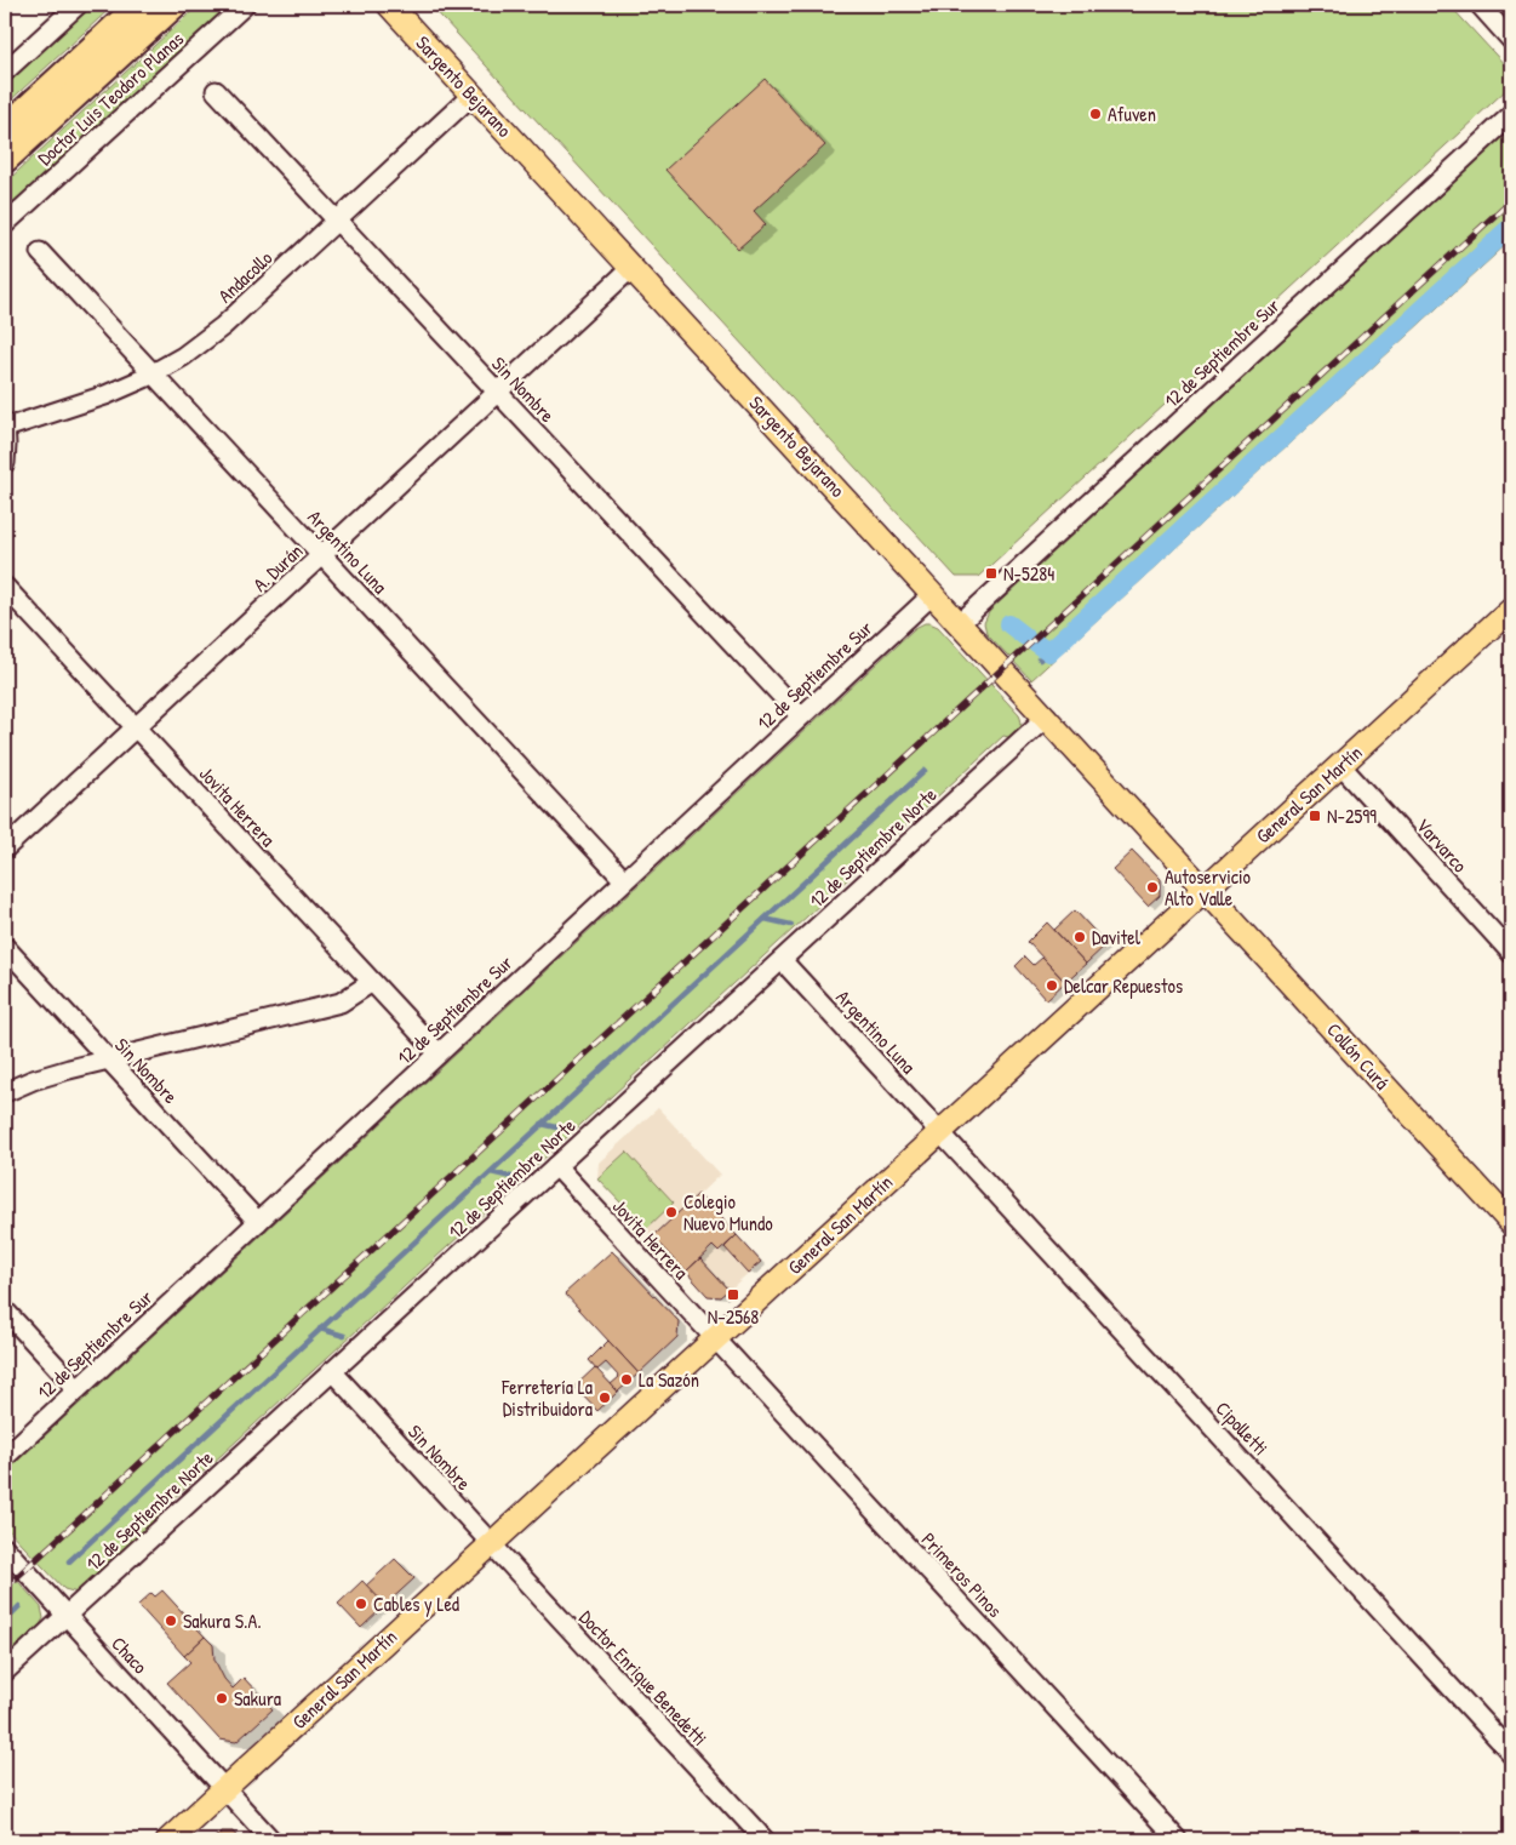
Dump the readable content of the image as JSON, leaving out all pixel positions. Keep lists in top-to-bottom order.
{
  "streets": {
    "main road": ["Sargento Bejarano", "General San Martín", "Collón Curá"],
    "street": [
      "Doctor Luis Teodoro Planas",
      "Andacollo",
      "12 de Septiembre Sur",
      "Sin Nombre",
      "Argentino Luna",
      "A. Durán",
      "Jovita Herrera",
      "Varvarco",
      "12 de Septiembre Norte",
      "Cipolletti",
      "Primeros Pinos",
      "Chaco",
      "Doctor Enrique Benedetti"
    ]
  },
  "crossings": [
    ["Sargento Bejarano", "Andacollo"],
    ["Sargento Bejarano", "12 de Septiembre Sur"],
    ["Sargento Bejarano", "A. Durán"],
    ["Sargento Bejarano", "General San Martín"],
    ["Sargento Bejarano", "12 de Septiembre Norte"],
    ["Sargento Bejarano", "Collón Curá"],
    ["Andacollo", "Sin Nombre"],
    ["Andacollo", "Argentino Luna"],
    ["12 de Septiembre Sur", "Sin Nombre"],
    ["12 de Septiembre Sur", "Argentino Luna"],
    ["12 de Septiembre Sur", "Jovita Herrera"],
    ["Sin Nombre", "A. Durán"],
    ["Sin Nombre", "General San Martín"],
    ["Sin Nombre", "12 de Septiembre Norte"],
    ["Sin Nombre", "Doctor Enrique Benedetti"],
    ["Argentino Luna", "A. Durán"],
    ["Argentino Luna", "General San Martín"],
    ["Argentino Luna", "12 de Septiembre Norte"],
    ["Argentino Luna", "Cipolletti"],
    ["A. Durán", "Jovita Herrera"],
    ["General San Martín", "Jovita Herrera"],
    ["General San Martín", "Varvarco"],
    ["General San Martín", "Collón Curá"],
    ["General San Martín", "Cipolletti"],
    ["General San Martín", "Primeros Pinos"],
    ["General San Martín", "Chaco"],
    ["General San Martín", "Doctor Enrique Benedetti"],
    ["Jovita Herrera", "12 de Septiembre Norte"],
    ["Jovita Herrera", "Primeros Pinos"],
    ["12 de Septiembre Norte", "Chaco"]
  ],
  "places": {
    "other": [
      "Afuven",
      "Autoservicio Alto Valle",
      "Davitel",
      "Delcar Repuestos",
      "Colegio Nuevo Mundo",
      "La Sazón",
      "Ferretería La Distribuidora",
      "Cables y Led",
      "Sakura S.A.",
      "Sakura"
    ],
    "transit": ["N-5284", "N-2599", "N-2568"]
  }
}
